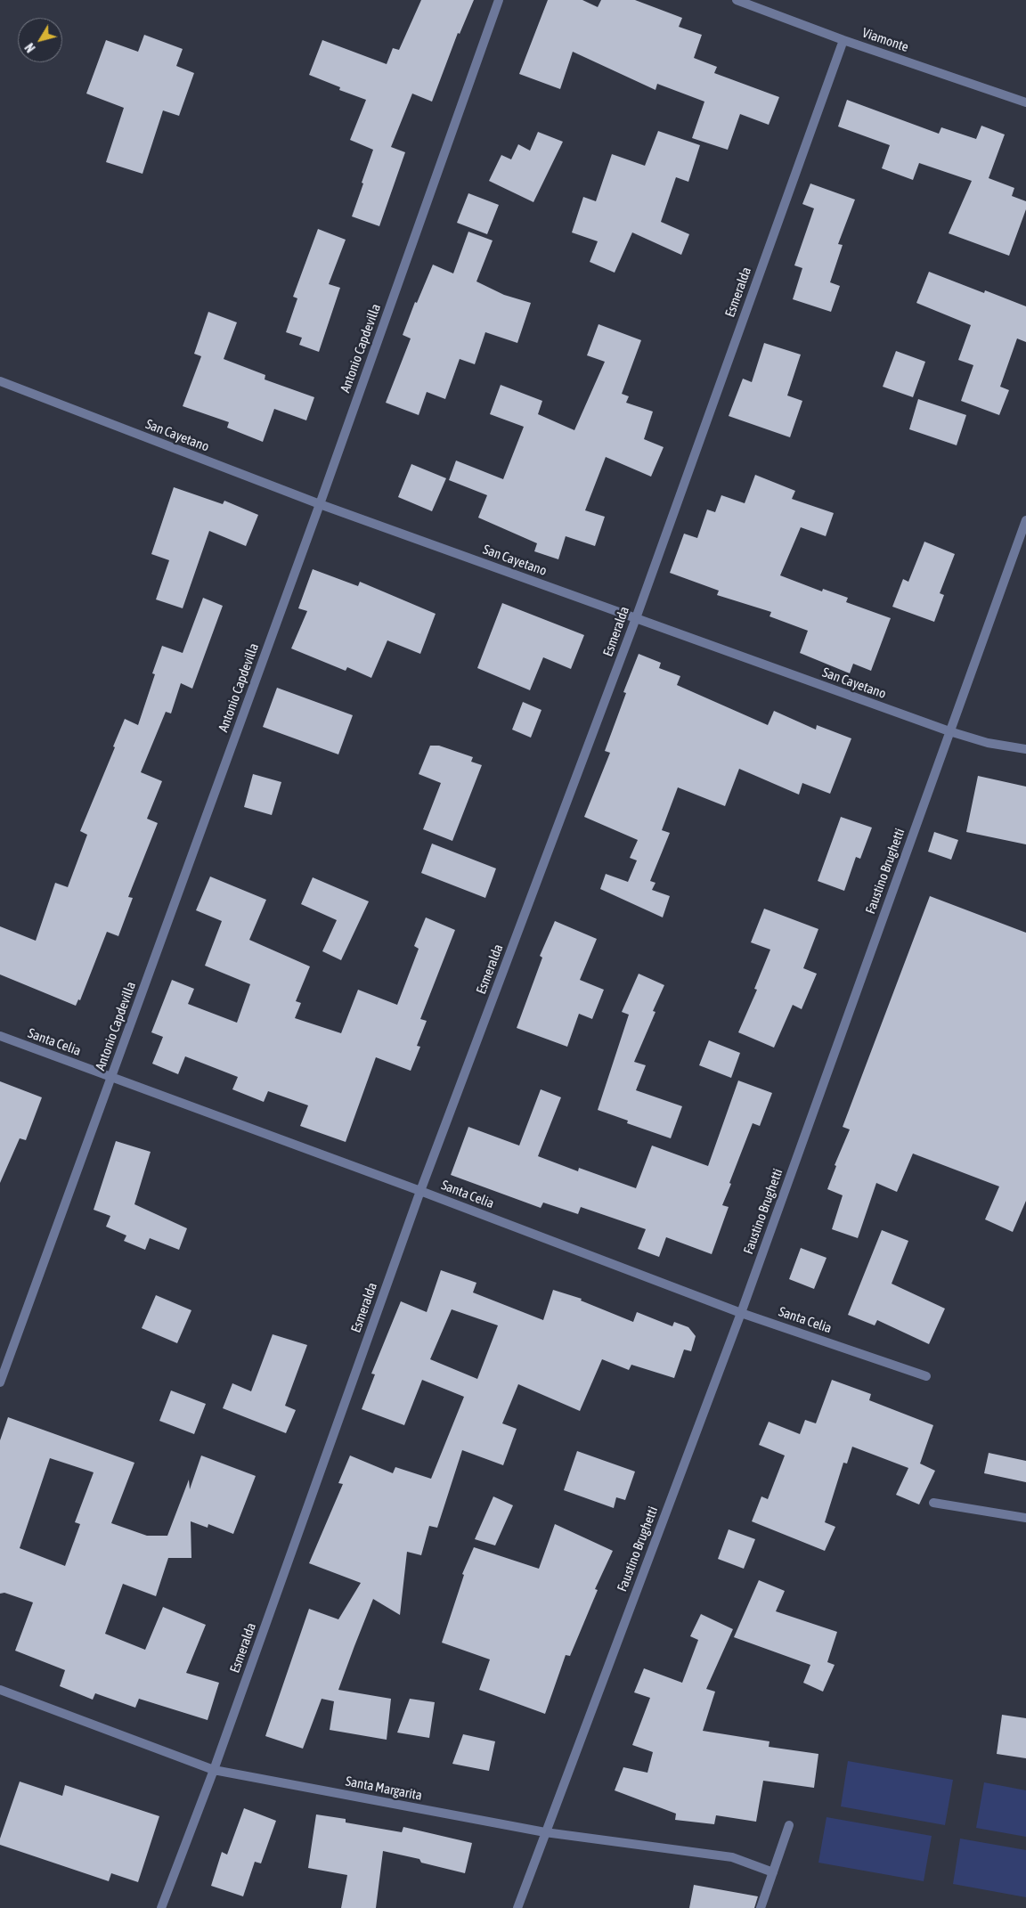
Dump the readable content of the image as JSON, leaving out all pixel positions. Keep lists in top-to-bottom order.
{
  "streets": {
    "street": [
      "Viamonte",
      "Esmeralda",
      "Antonio Capdevilla",
      "San Cayetano",
      "Faustino Brughetti",
      "Santa Celia",
      "Santa Margarita"
    ]
  },
  "crossings": [
    ["Viamonte", "Esmeralda"],
    ["Esmeralda", "San Cayetano"],
    ["Esmeralda", "Santa Celia"],
    ["Esmeralda", "Santa Margarita"],
    ["Antonio Capdevilla", "San Cayetano"],
    ["Antonio Capdevilla", "Santa Celia"],
    ["San Cayetano", "Faustino Brughetti"],
    ["Faustino Brughetti", "Santa Celia"],
    ["Faustino Brughetti", "Santa Margarita"]
  ],
  "north": "bottom left"
}
